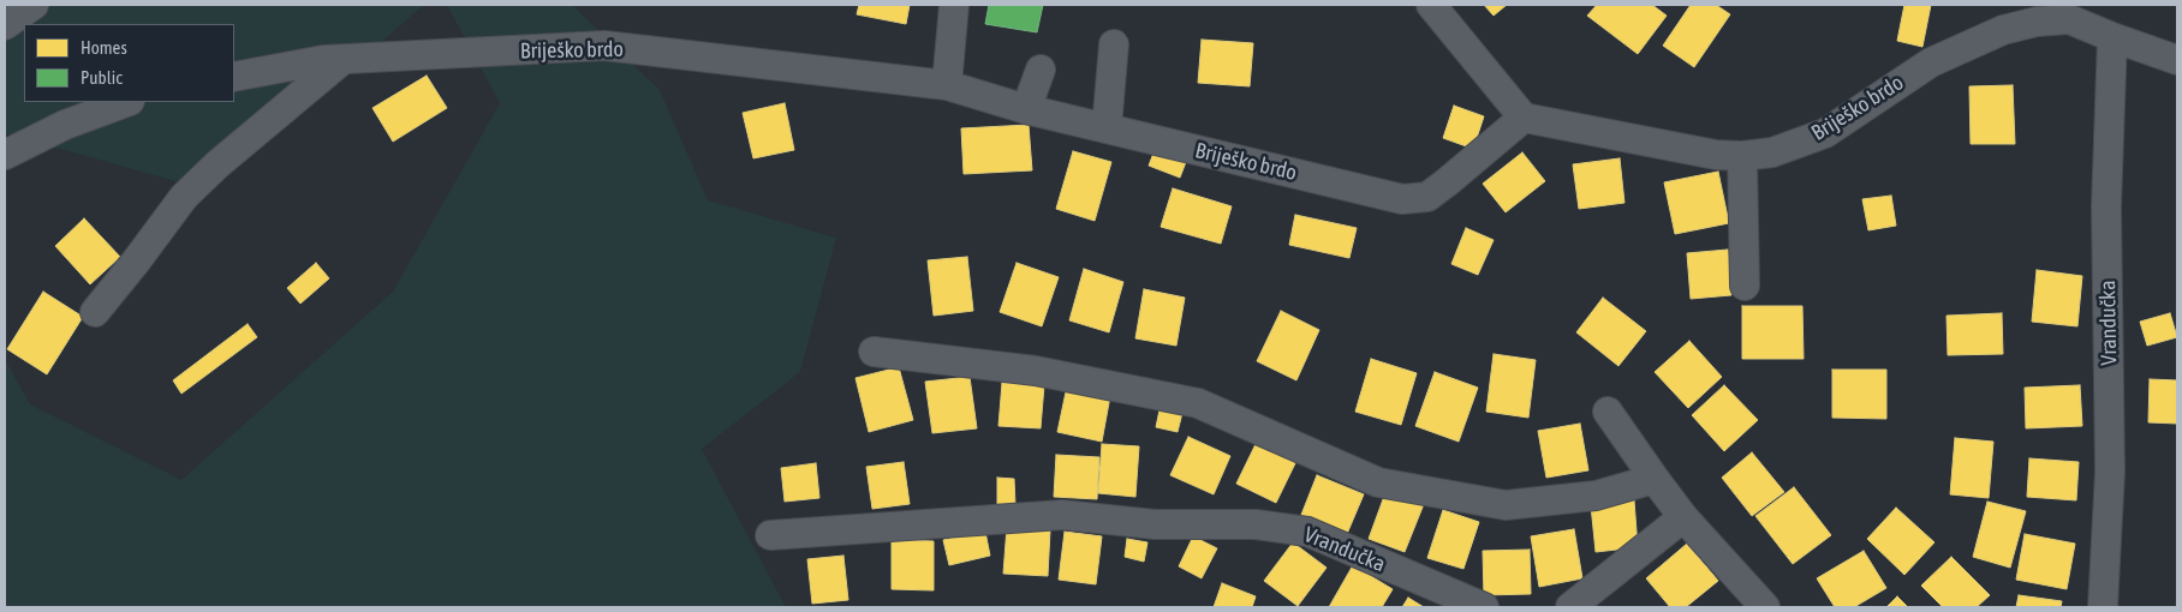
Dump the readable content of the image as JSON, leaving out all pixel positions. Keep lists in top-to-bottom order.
{
  "streets": {
    "street": ["Briješko brdo", "Vrandučka"]
  },
  "crossings": [
    ["Briješko brdo", "Vrandučka"]
  ],
  "legend": ["Homes", "Public"]
}
